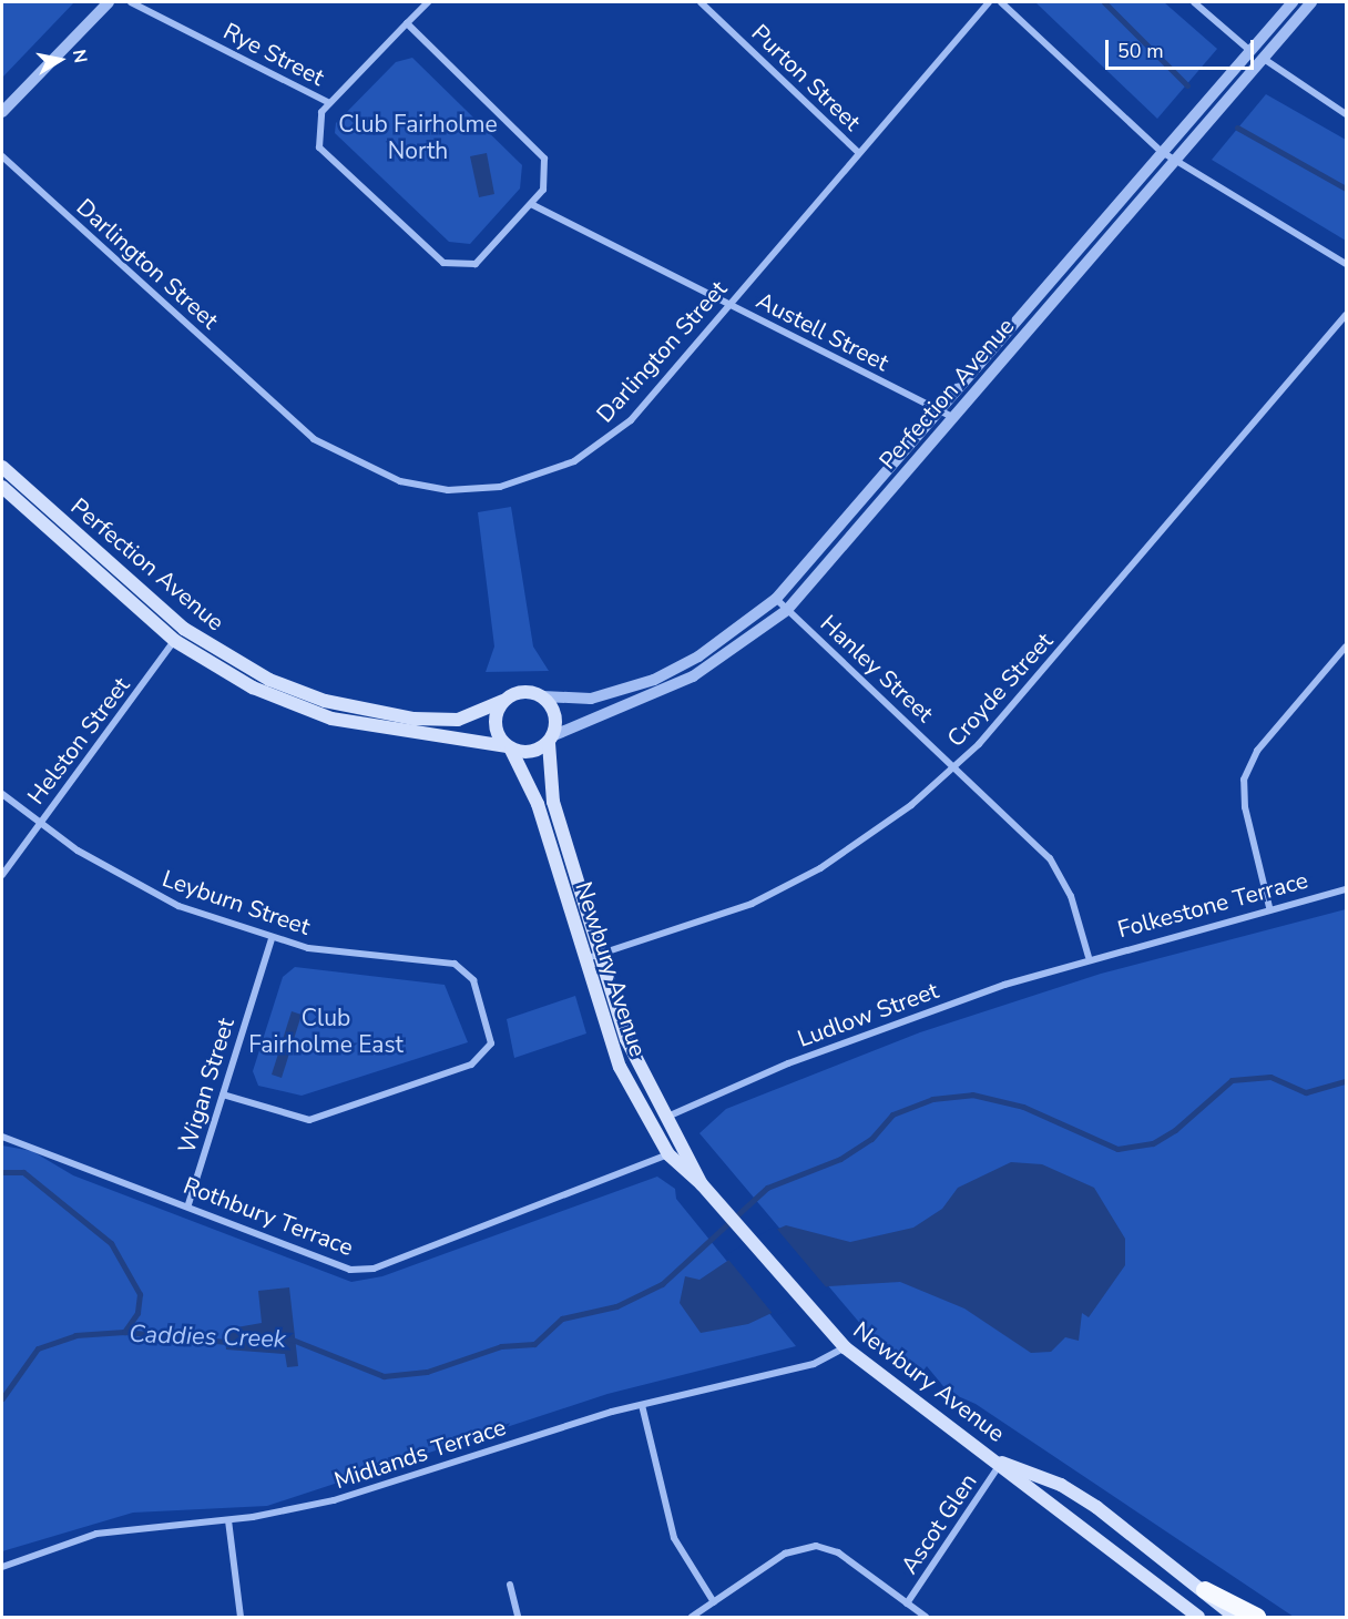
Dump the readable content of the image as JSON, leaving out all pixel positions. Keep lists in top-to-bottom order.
{
  "streets": {
    "main road": ["Perfection Avenue", "Newbury Avenue"],
    "street": [
      "Rye Street",
      "Purton Street",
      "Darlington Street",
      "Austell Street",
      "Hanley Street",
      "Croyde Street",
      "Helston Street",
      "Leyburn Street",
      "Folkestone Terrace",
      "Ludlow Street",
      "Wigan Street",
      "Rothbury Terrace",
      "Midlands Terrace",
      "Ascot Glen"
    ]
  },
  "crossings": [
    ["Purton Street", "Darlington Street"],
    ["Darlington Street", "Austell Street"],
    ["Austell Street", "Perfection Avenue"],
    ["Perfection Avenue", "Hanley Street"],
    ["Perfection Avenue", "Helston Street"],
    ["Perfection Avenue", "Newbury Avenue"],
    ["Hanley Street", "Croyde Street"],
    ["Hanley Street", "Folkestone Terrace"],
    ["Hanley Street", "Ludlow Street"],
    ["Croyde Street", "Newbury Avenue"],
    ["Helston Street", "Leyburn Street"],
    ["Leyburn Street", "Wigan Street"],
    ["Folkestone Terrace", "Ludlow Street"],
    ["Newbury Avenue", "Ludlow Street"],
    ["Newbury Avenue", "Rothbury Terrace"],
    ["Newbury Avenue", "Midlands Terrace"],
    ["Newbury Avenue", "Ascot Glen"],
    ["Wigan Street", "Rothbury Terrace"]
  ],
  "water": ["Caddies Creek"],
  "parks": ["Club Fairholme North", "Club Fairholme East"],
  "scale_bar": "50 m",
  "north": "right"
}
